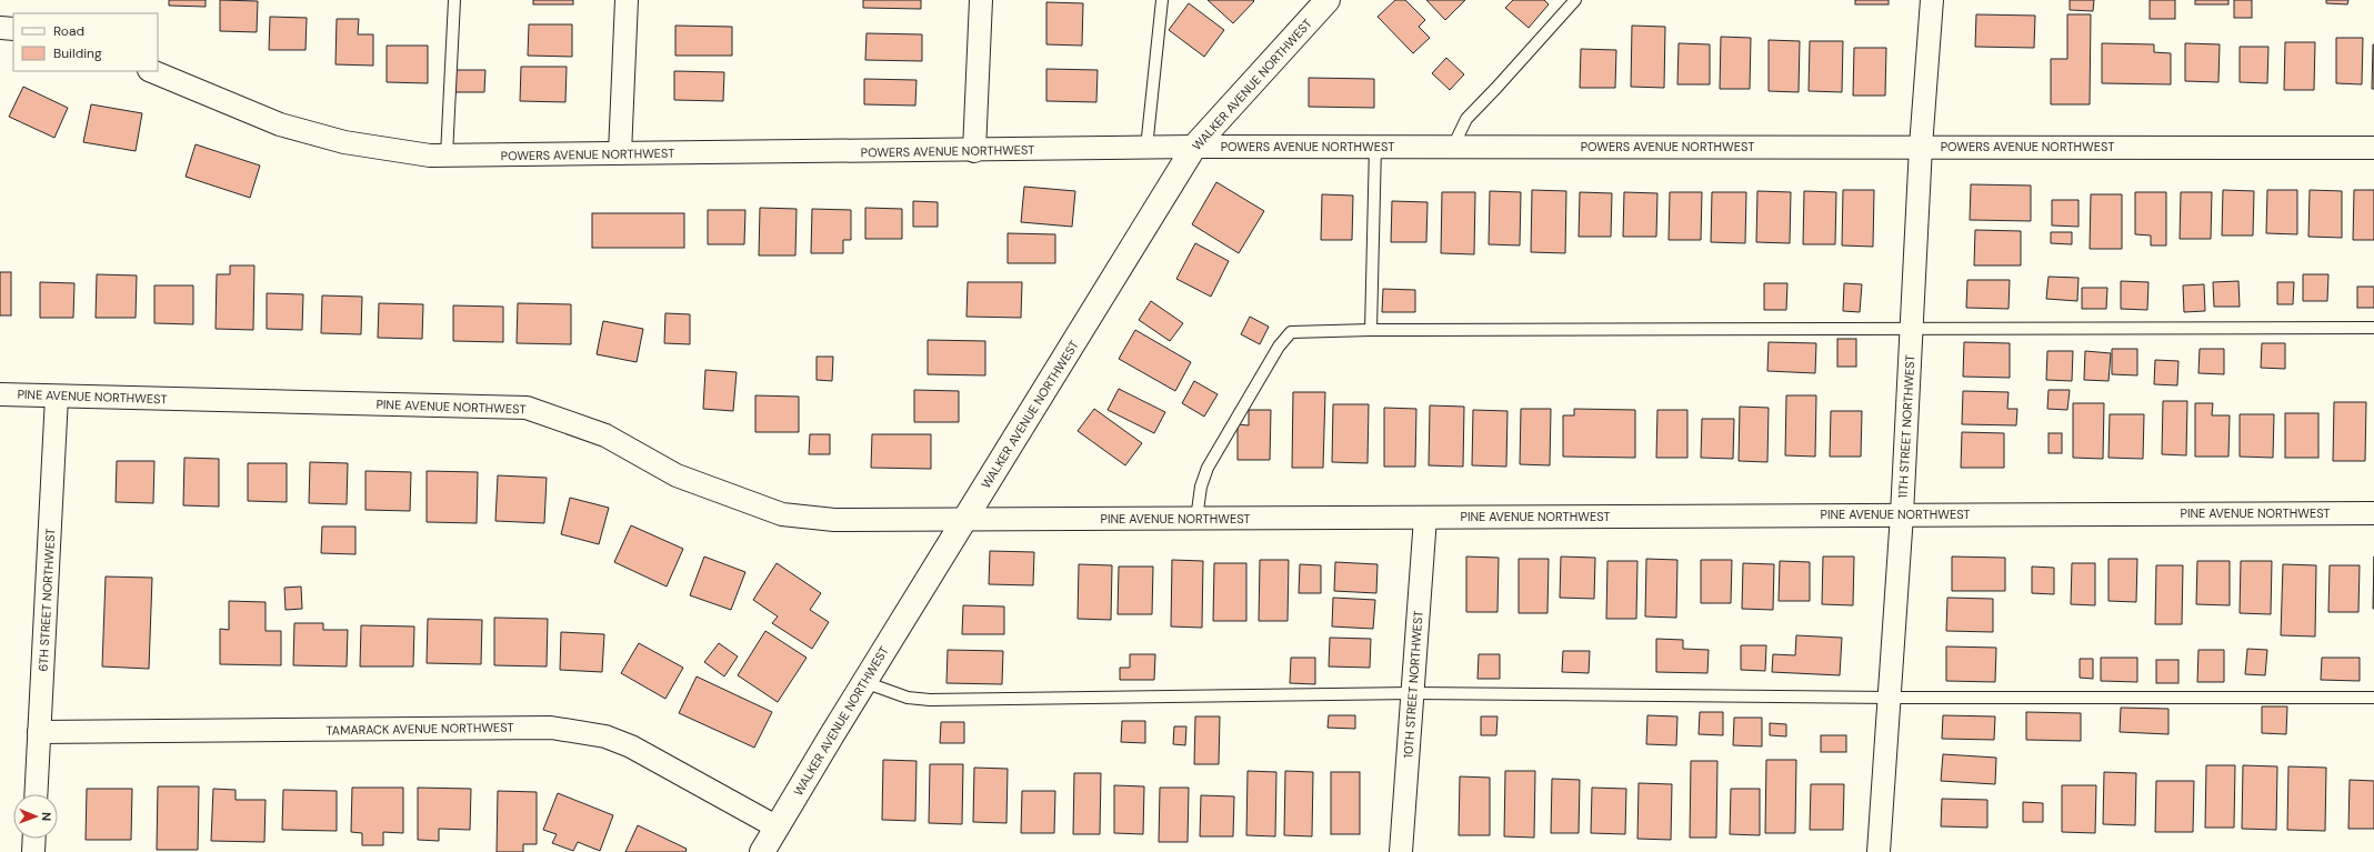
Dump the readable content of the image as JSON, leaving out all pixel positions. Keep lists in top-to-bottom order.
{
  "streets": {
    "main road": ["WALKER AVENUE NORTHWEST"],
    "street": [
      "POWERS AVENUE NORTHWEST",
      "PINE AVENUE NORTHWEST",
      "11TH STREET NORTHWEST",
      "6TH STREET NORTHWEST",
      "10TH STREET NORTHWEST",
      "TAMARACK AVENUE NORTHWEST"
    ]
  },
  "crossings": [
    ["WALKER AVENUE NORTHWEST", "POWERS AVENUE NORTHWEST"],
    ["WALKER AVENUE NORTHWEST", "PINE AVENUE NORTHWEST"],
    ["WALKER AVENUE NORTHWEST", "TAMARACK AVENUE NORTHWEST"],
    ["POWERS AVENUE NORTHWEST", "11TH STREET NORTHWEST"],
    ["PINE AVENUE NORTHWEST", "11TH STREET NORTHWEST"],
    ["PINE AVENUE NORTHWEST", "6TH STREET NORTHWEST"],
    ["PINE AVENUE NORTHWEST", "10TH STREET NORTHWEST"],
    ["6TH STREET NORTHWEST", "TAMARACK AVENUE NORTHWEST"]
  ],
  "legend": ["Road", "Building"],
  "north": "right"
}
